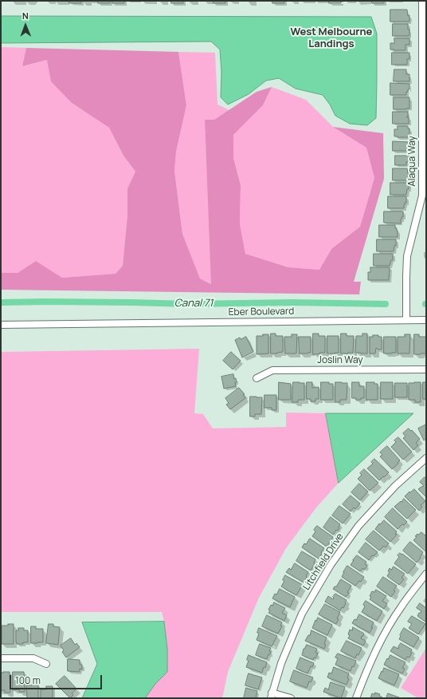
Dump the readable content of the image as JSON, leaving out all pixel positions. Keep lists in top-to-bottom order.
{
  "streets": {
    "street": [
      "Alaqua Way",
      "Eber Boulevard",
      "Joslin Way",
      "Litchfield Drive"
    ]
  },
  "crossings": [
    ["Alaqua Way", "Eber Boulevard"]
  ],
  "districts": ["West Melbourne Landings"],
  "water": ["Canal 71"],
  "scale_bar": "100 m",
  "north": "top"
}
